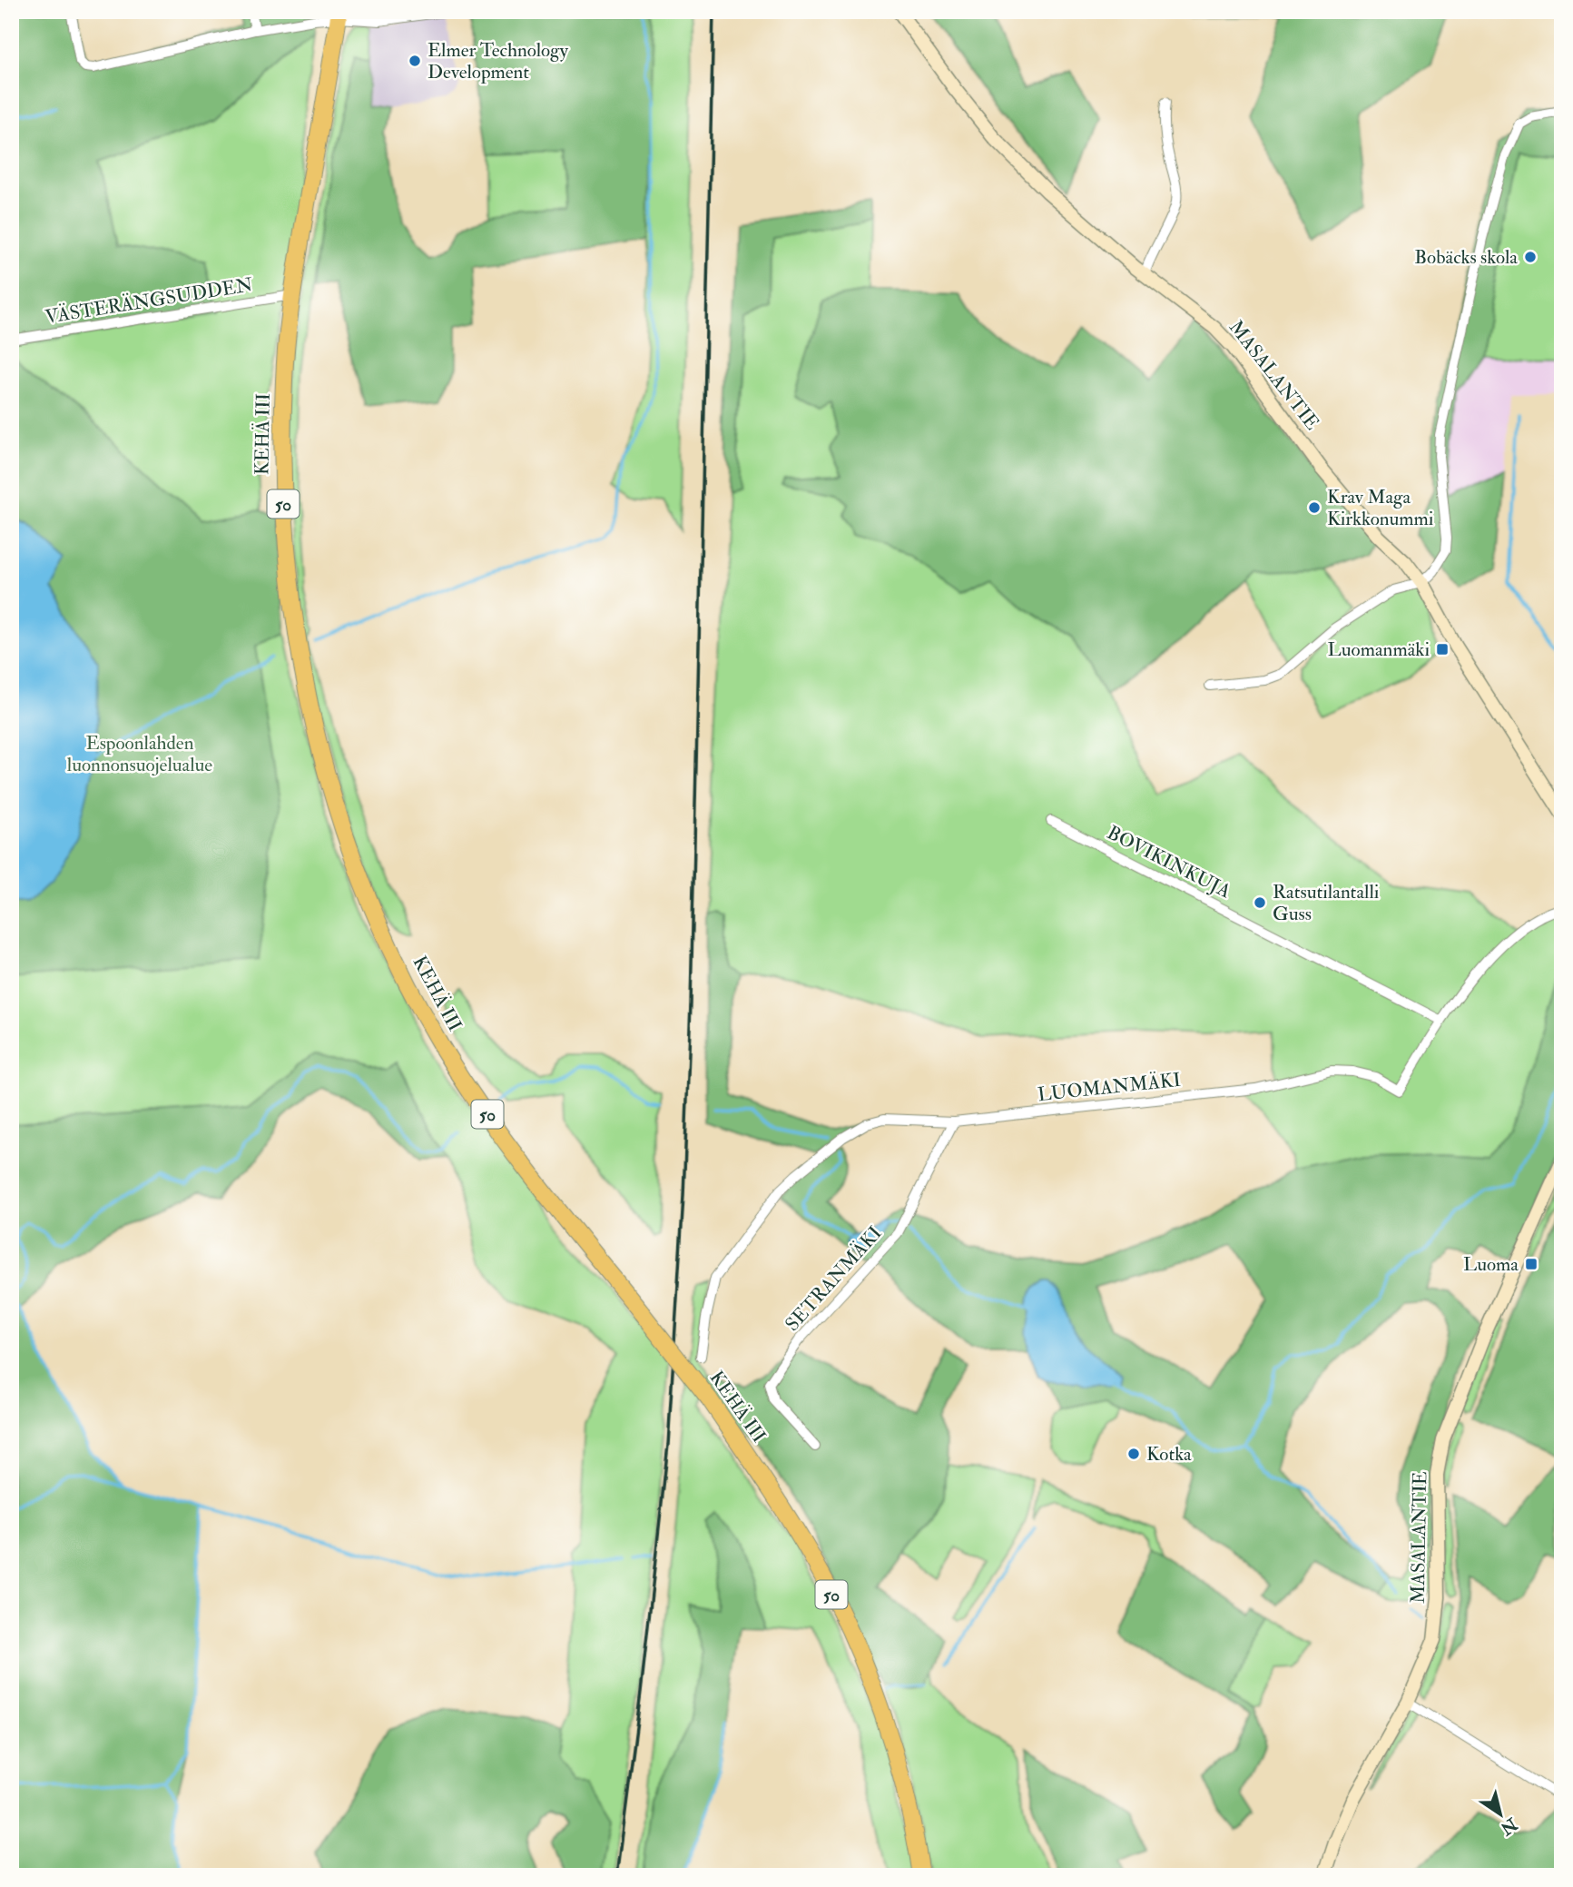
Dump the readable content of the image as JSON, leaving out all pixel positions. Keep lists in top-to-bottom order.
{
  "streets": {
    "highway": ["KEHÄ III", "50"],
    "street": [
      "VÄSTERÄNGSUDDEN",
      "MASALANTIE",
      "BOVIKINKUJA",
      "LUOMANMÄKI",
      "SETRANMÄKI"
    ]
  },
  "crossings": [
    ["VÄSTERÄNGSUDDEN", "KEHÄ III"],
    ["BOVIKINKUJA", "LUOMANMÄKI"],
    ["LUOMANMÄKI", "SETRANMÄKI"]
  ],
  "parks": ["Espoonlahden luonnonsuojelualue"],
  "places": {
    "other": [
      "Elmer Technology Development",
      "Bobäcks skola",
      "Krav Maga Kirkkonummi",
      "Ratsutilantalli Guss",
      "Kotka"
    ],
    "transit": ["Luomanmäki", "Luoma"]
  },
  "north": "bottom right"
}
